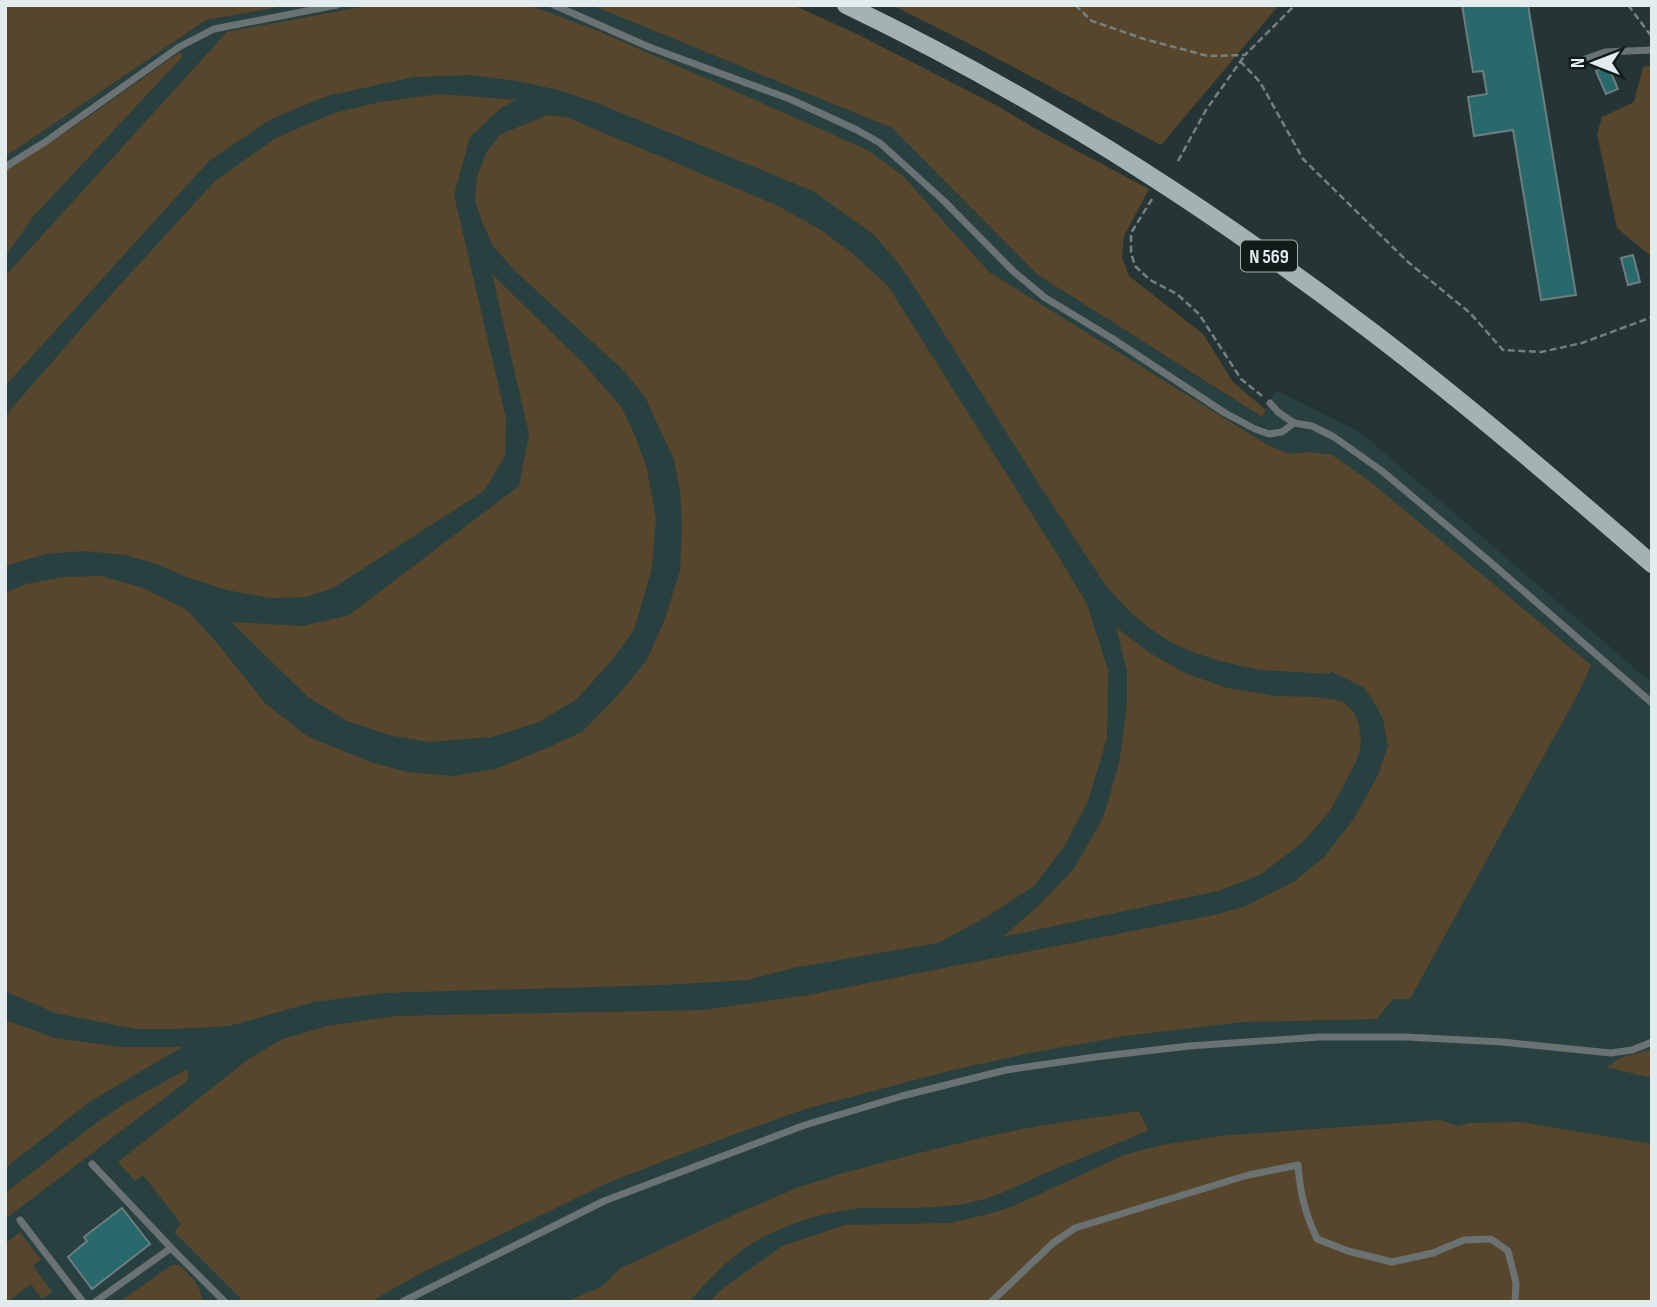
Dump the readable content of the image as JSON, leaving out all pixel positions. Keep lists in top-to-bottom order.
{
  "streets": {
    "main road": ["N 569"]
  },
  "north": "left"
}
